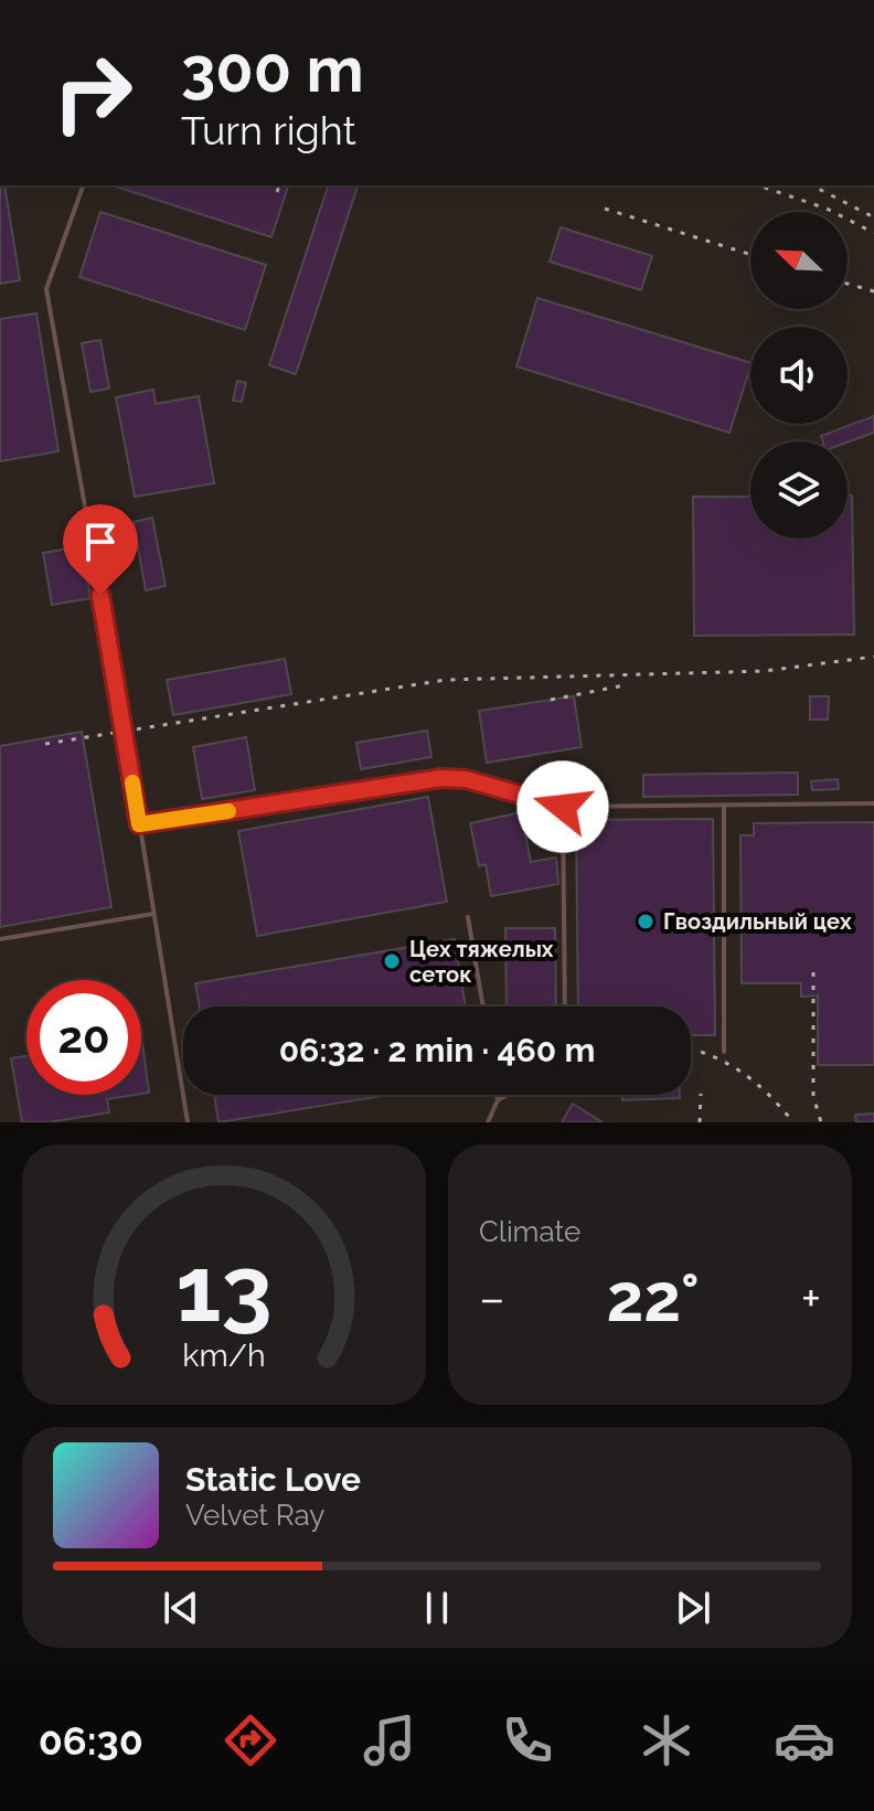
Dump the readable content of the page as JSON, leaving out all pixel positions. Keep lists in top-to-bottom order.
{
  "places": ["Гвоздильный цех", "Цех тяжелых сеток"],
  "north": "top left",
  "page": {
    "turn": ["300 m", "Turn right"],
    "limit": "20",
    "trip": "06:32 · 2 min · 460 m",
    "tile": "Climate",
    "heat": ["−", "22°", "+"],
    "song": ["Static Love", "Velvet Ray"],
    "tabs": "06:30",
    "gauge": ["13", "km/h"]
  }
}
